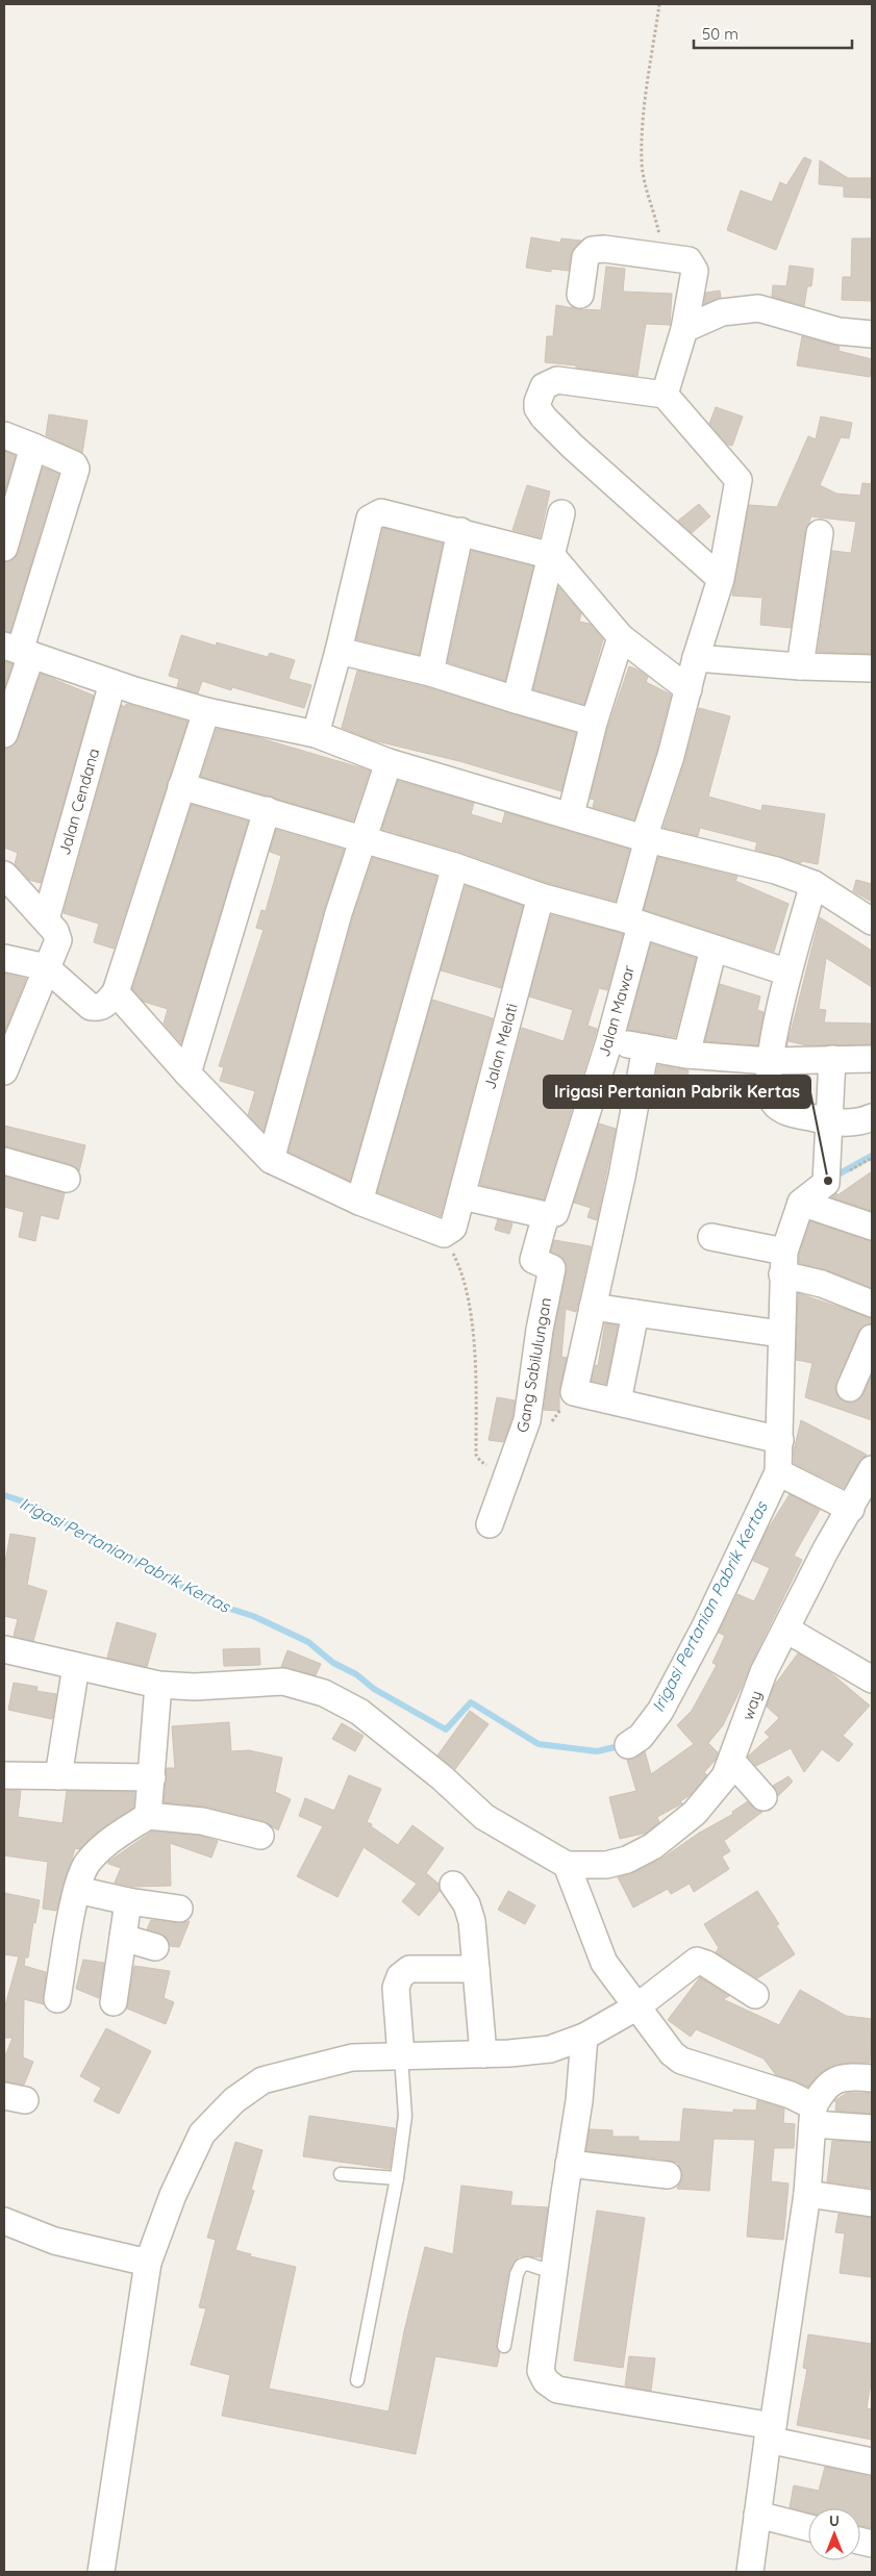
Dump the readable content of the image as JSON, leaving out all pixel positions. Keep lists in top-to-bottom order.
{
  "streets": {
    "street": [
      "Jalan Cendana",
      "Jalan Mawar",
      "Jalan Melati",
      "Gang Sabilulungan",
      "way"
    ]
  },
  "crossings": [
    ["Jalan Mawar", "Gang Sabilulungan"]
  ],
  "water": ["Irigasi Pertanian Pabrik Kertas"],
  "places": ["Irigasi Pertanian Pabrik Kertas"],
  "scale_bar": "50 m",
  "north": "top"
}
